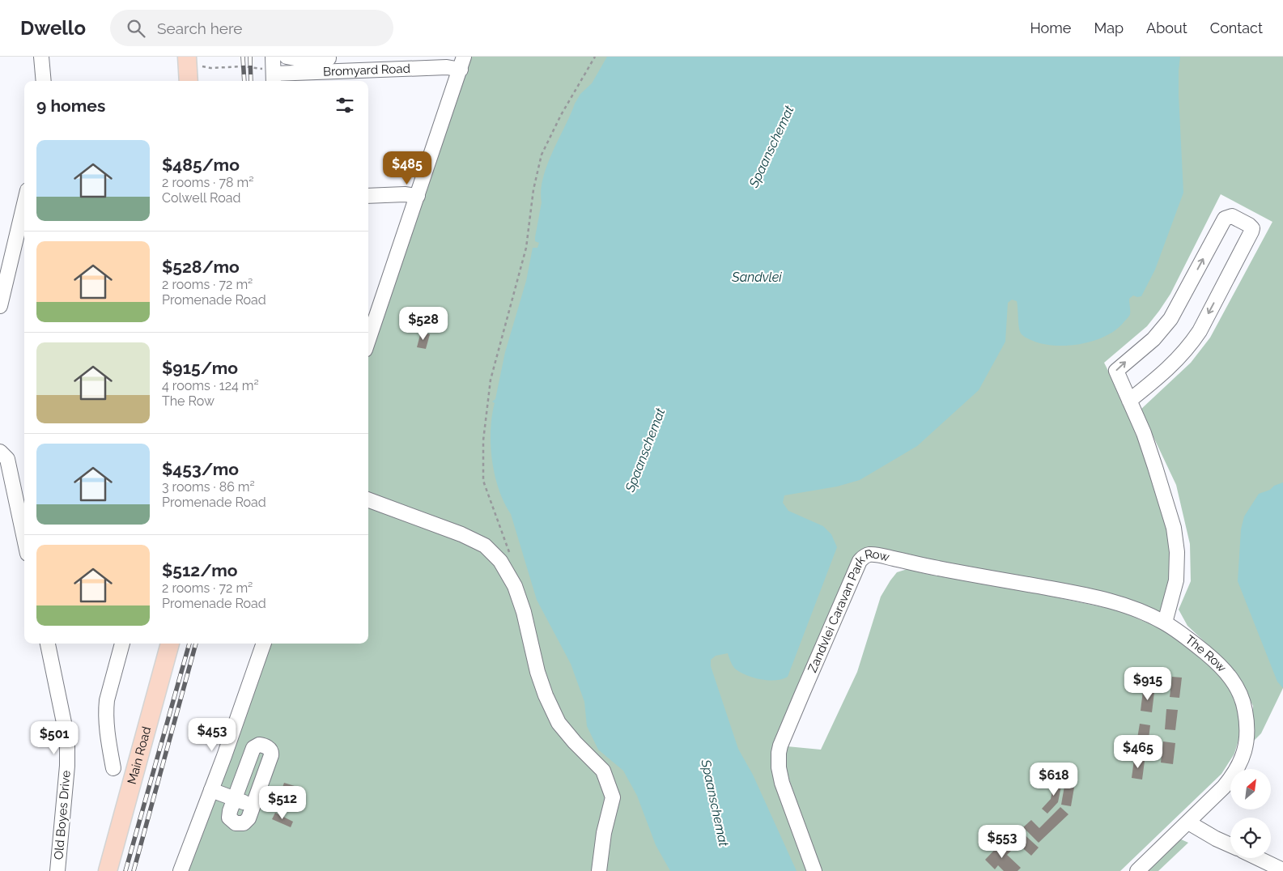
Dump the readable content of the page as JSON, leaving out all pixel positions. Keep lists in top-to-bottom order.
{
  "streets": {
    "main road": ["Main Road"],
    "street": [
      "Bromyard Road",
      "Zandvlei Caravan Park Row",
      "The Row",
      "Old Boyes Drive"
    ]
  },
  "crossings": [
    ["Zandvlei Caravan Park Row", "The Row"]
  ],
  "water": ["Spaanschemat", "Sandvlei"],
  "north": "top right",
  "page": {
    "header": "Dwello",
    "search": "Search here",
    "nav": [
      "Home",
      "Map",
      "About",
      "Contact"
    ],
    "heading": "9 homes",
    "list": [
      {
        "name": "$485/mo",
        "note": "2 rooms · 78 m² · Colwell Road"
      },
      {
        "name": "$528/mo",
        "note": "2 rooms · 72 m² · Promenade Road"
      },
      {
        "name": "$915/mo",
        "note": "4 rooms · 124 m² · The Row"
      },
      {
        "name": "$453/mo",
        "note": "3 rooms · 86 m² · Promenade Road"
      },
      {
        "name": "$512/mo",
        "note": "2 rooms · 72 m² · Promenade Road"
      }
    ],
    "price": [
      "$485",
      "$528",
      "$915",
      "$453",
      "$501",
      "$465",
      "$618",
      "$512",
      "$553"
    ]
  }
}
